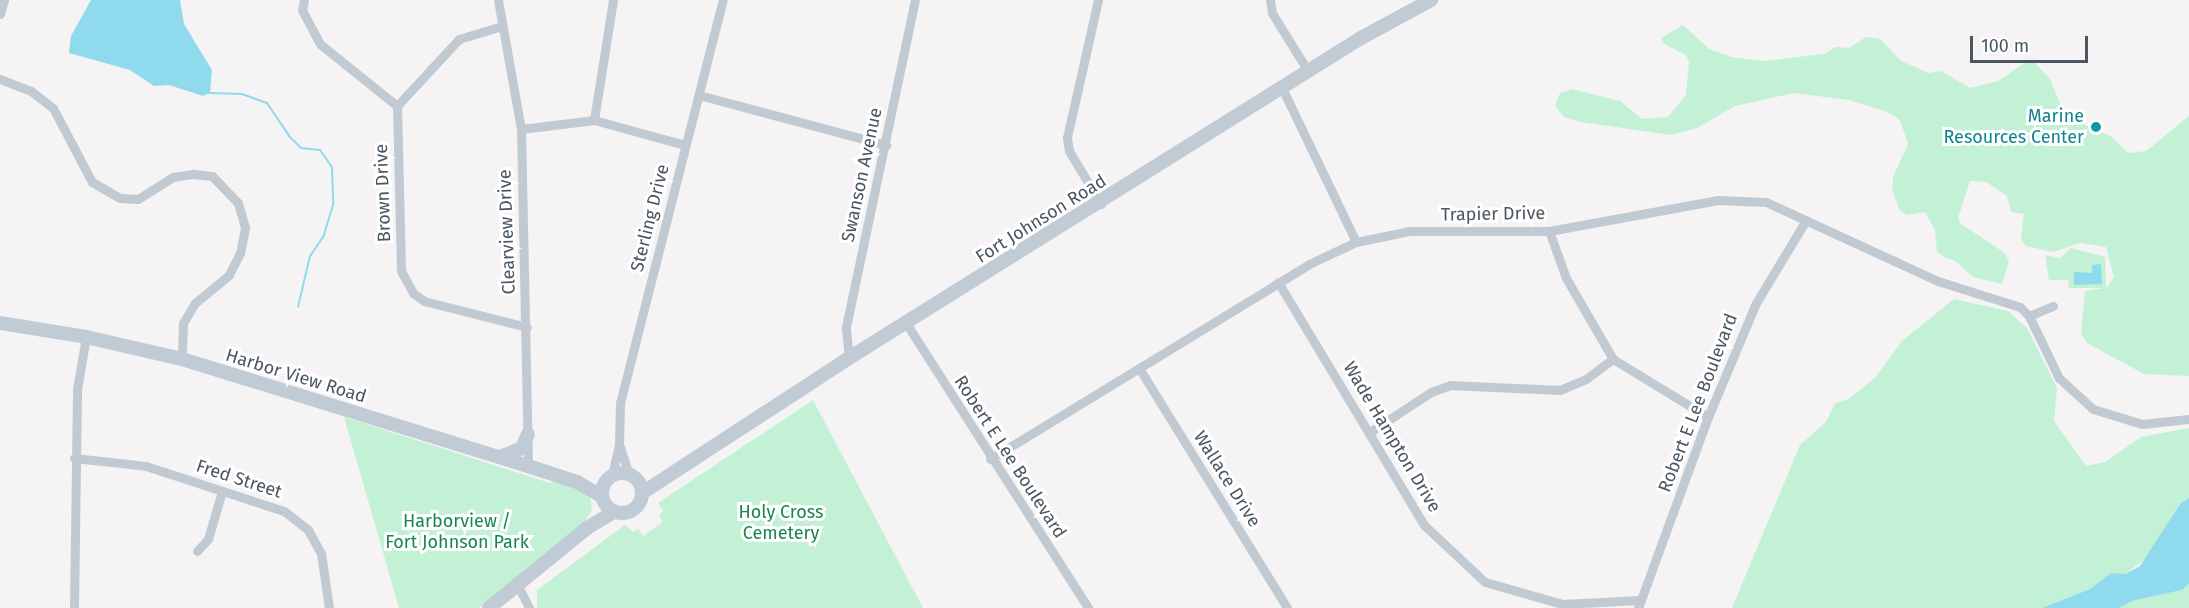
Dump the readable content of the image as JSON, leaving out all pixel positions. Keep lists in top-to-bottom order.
{
  "streets": {
    "main road": ["Fort Johnson Road", "Harbor View Road"],
    "street": [
      "Swanson Avenue",
      "Brown Drive",
      "Trapier Drive",
      "Sterling Drive",
      "Clearview Drive",
      "Robert E Lee Boulevard",
      "Wade Hampton Drive",
      "Fred Street",
      "Wallace Drive"
    ]
  },
  "crossings": [
    ["Swanson Avenue", "Fort Johnson Road"],
    ["Brown Drive", "Clearview Drive"],
    ["Trapier Drive", "Robert E Lee Boulevard"],
    ["Trapier Drive", "Wade Hampton Drive"],
    ["Trapier Drive", "Wallace Drive"],
    ["Sterling Drive", "Fort Johnson Road"],
    ["Sterling Drive", "Harbor View Road"],
    ["Fort Johnson Road", "Harbor View Road"],
    ["Fort Johnson Road", "Robert E Lee Boulevard"],
    ["Clearview Drive", "Harbor View Road"],
    ["Robert E Lee Boulevard", "Wade Hampton Drive"]
  ],
  "parks": ["Holy Cross Cemetery", "Harborview / Fort Johnson Park"],
  "places": ["Marine Resources Center"],
  "scale_bar": "100 m"
}
